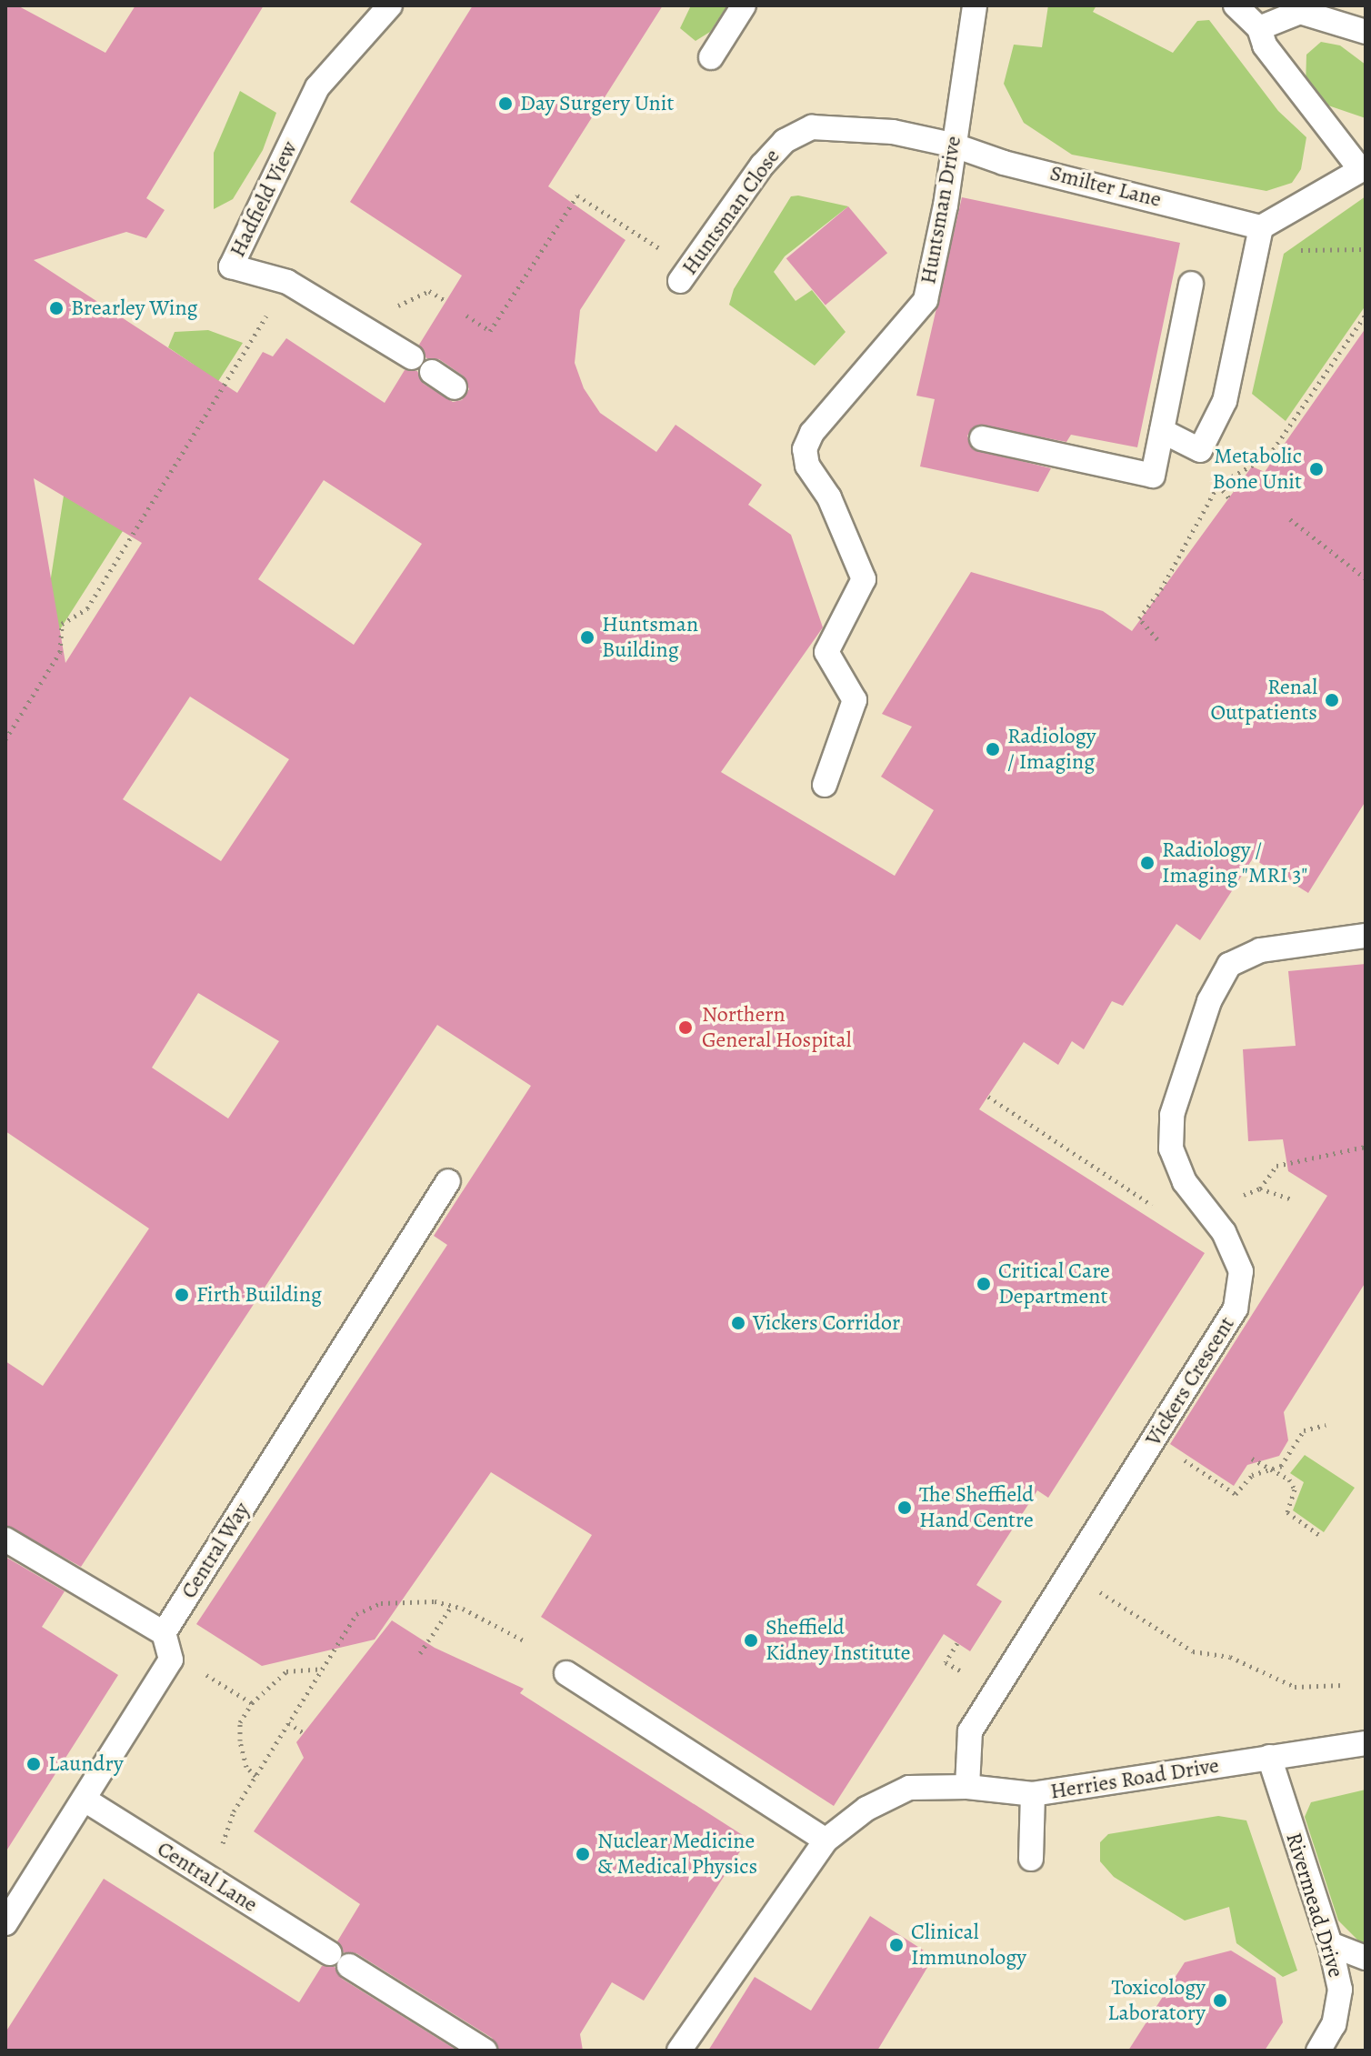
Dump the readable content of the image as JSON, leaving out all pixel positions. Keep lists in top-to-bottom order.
{
  "streets": {
    "lane": [
      "Smilter Lane",
      "Hadfield View",
      "Huntsman Drive",
      "Huntsman Close",
      "Vickers Crescent",
      "Central Way",
      "Herries Road Drive",
      "Central Lane",
      "Rivermead Drive"
    ]
  },
  "crossings": [
    ["Smilter Lane", "Huntsman Drive"],
    ["Smilter Lane", "Huntsman Close"],
    ["Huntsman Drive", "Huntsman Close"],
    ["Vickers Crescent", "Herries Road Drive"],
    ["Herries Road Drive", "Rivermead Drive"]
  ],
  "places": [
    "Day Surgery Unit",
    "Brearley Wing",
    "Metabolic Bone Unit",
    "Huntsman Building",
    "Renal Outpatients",
    "Radiology / Imaging",
    "Radiology / Imaging \"MRI 3\"",
    "Northern General Hospital",
    "Critical Care Department",
    "Firth Building",
    "Vickers Corridor",
    "The Sheffield Hand Centre",
    "Sheffield Kidney Institute",
    "Laundry",
    "Nuclear Medicine & Medical Physics",
    "Clinical Immunology",
    "Toxicology Laboratory"
  ]
}
